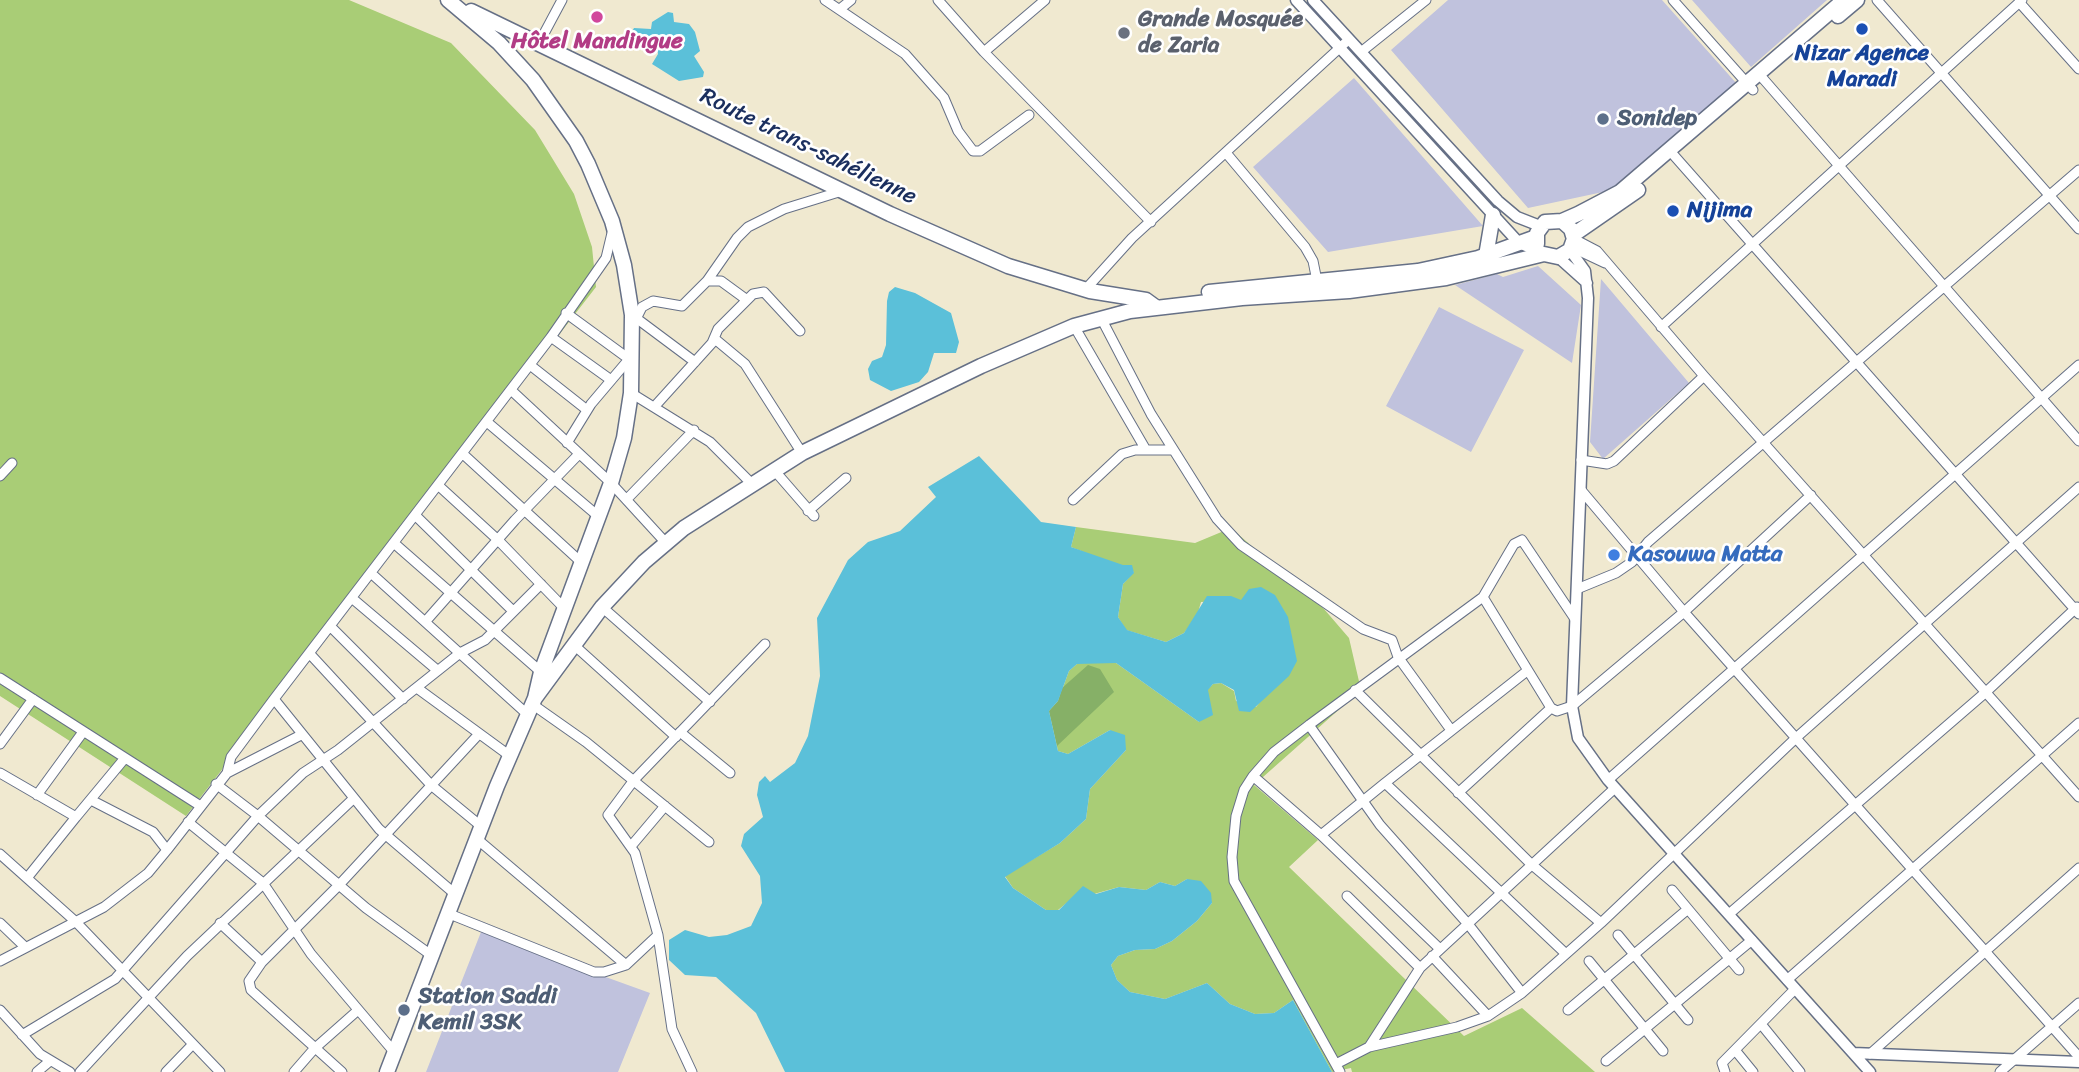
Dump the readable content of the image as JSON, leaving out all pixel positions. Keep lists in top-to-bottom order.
{
  "streets": {
    "highway": ["Route trans-sahélienne"]
  },
  "places": [
    "Hôtel Mandingue",
    "Nizar Agence Maradi",
    "Grande Mosquée de Zaria",
    "Sonidep",
    "Nijima",
    "Kasouwa Matta",
    "Station Saddi Kemil 3SK"
  ]
}
